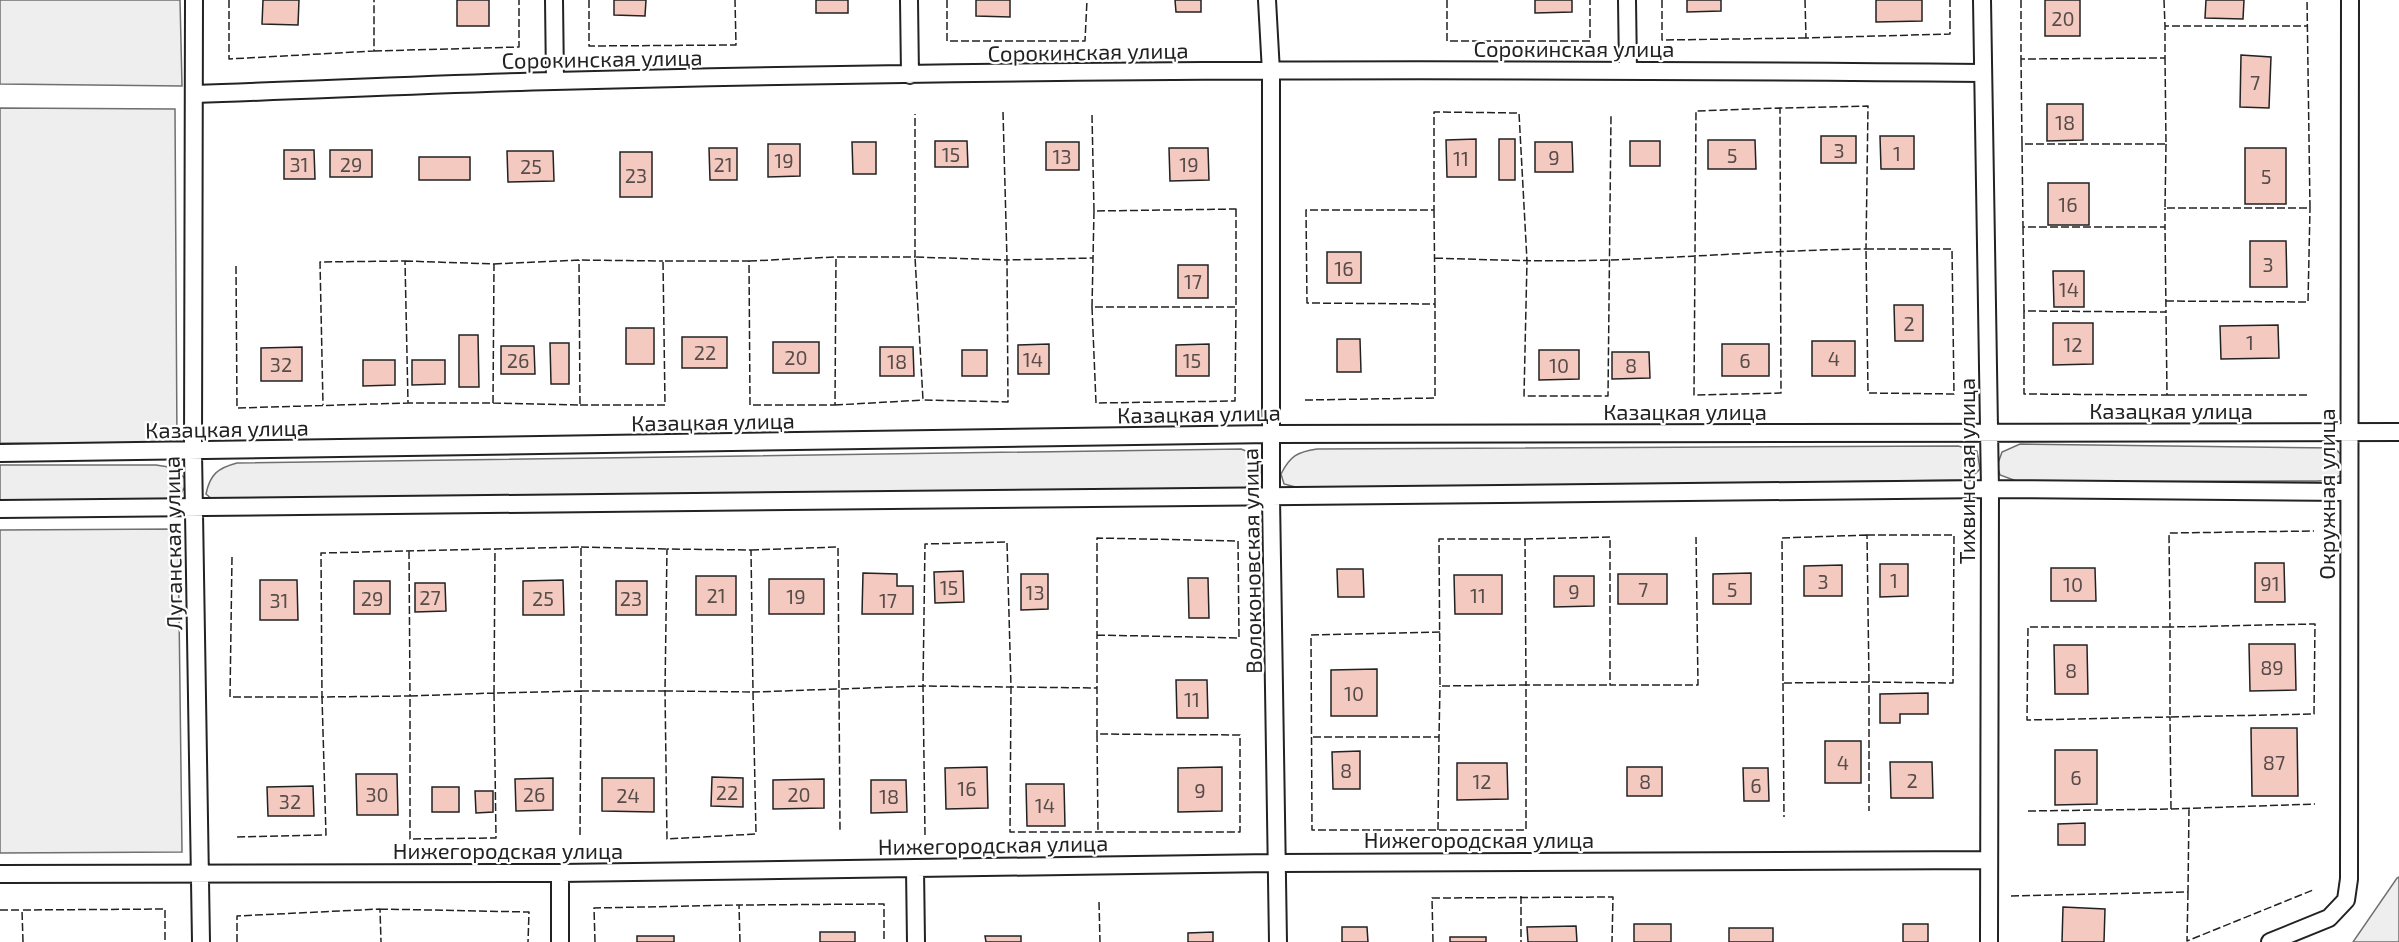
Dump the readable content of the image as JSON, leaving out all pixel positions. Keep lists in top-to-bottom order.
{
  "streets": {
    "street": [
      "Сорокинская улица",
      "Казацкая улица",
      "Тихвинская улица",
      "Окружная улица",
      "Луганская улица",
      "Волоконовская улица",
      "Нижегородская улица"
    ]
  },
  "crossings": [
    ["Сорокинская улица", "Тихвинская улица"],
    ["Сорокинская улица", "Луганская улица"],
    ["Сорокинская улица", "Волоконовская улица"],
    ["Казацкая улица", "Тихвинская улица"],
    ["Казацкая улица", "Окружная улица"],
    ["Казацкая улица", "Луганская улица"],
    ["Казацкая улица", "Волоконовская улица"],
    ["Тихвинская улица", "Нижегородская улица"],
    ["Луганская улица", "Нижегородская улица"],
    ["Волоконовская улица", "Нижегородская улица"]
  ],
  "house_numbers": [
    "20",
    "7",
    "18",
    "3",
    "1",
    "15",
    "5",
    "13",
    "9",
    "11",
    "19",
    "31",
    "29",
    "21",
    "19",
    "25",
    "23",
    "5",
    "16",
    "3",
    "16",
    "17",
    "14",
    "2",
    "1",
    "12",
    "22",
    "20",
    "4",
    "14",
    "26",
    "15",
    "6",
    "18",
    "32",
    "10",
    "8",
    "1",
    "3",
    "91",
    "10",
    "15",
    "7",
    "5",
    "9",
    "13",
    "21",
    "11",
    "19",
    "27",
    "29",
    "25",
    "23",
    "31",
    "17",
    "89",
    "8",
    "10",
    "11",
    "4",
    "87",
    "8",
    "6",
    "2",
    "12",
    "8",
    "6",
    "16",
    "9",
    "22",
    "30",
    "26",
    "20",
    "24",
    "18",
    "32",
    "14"
  ]
}
